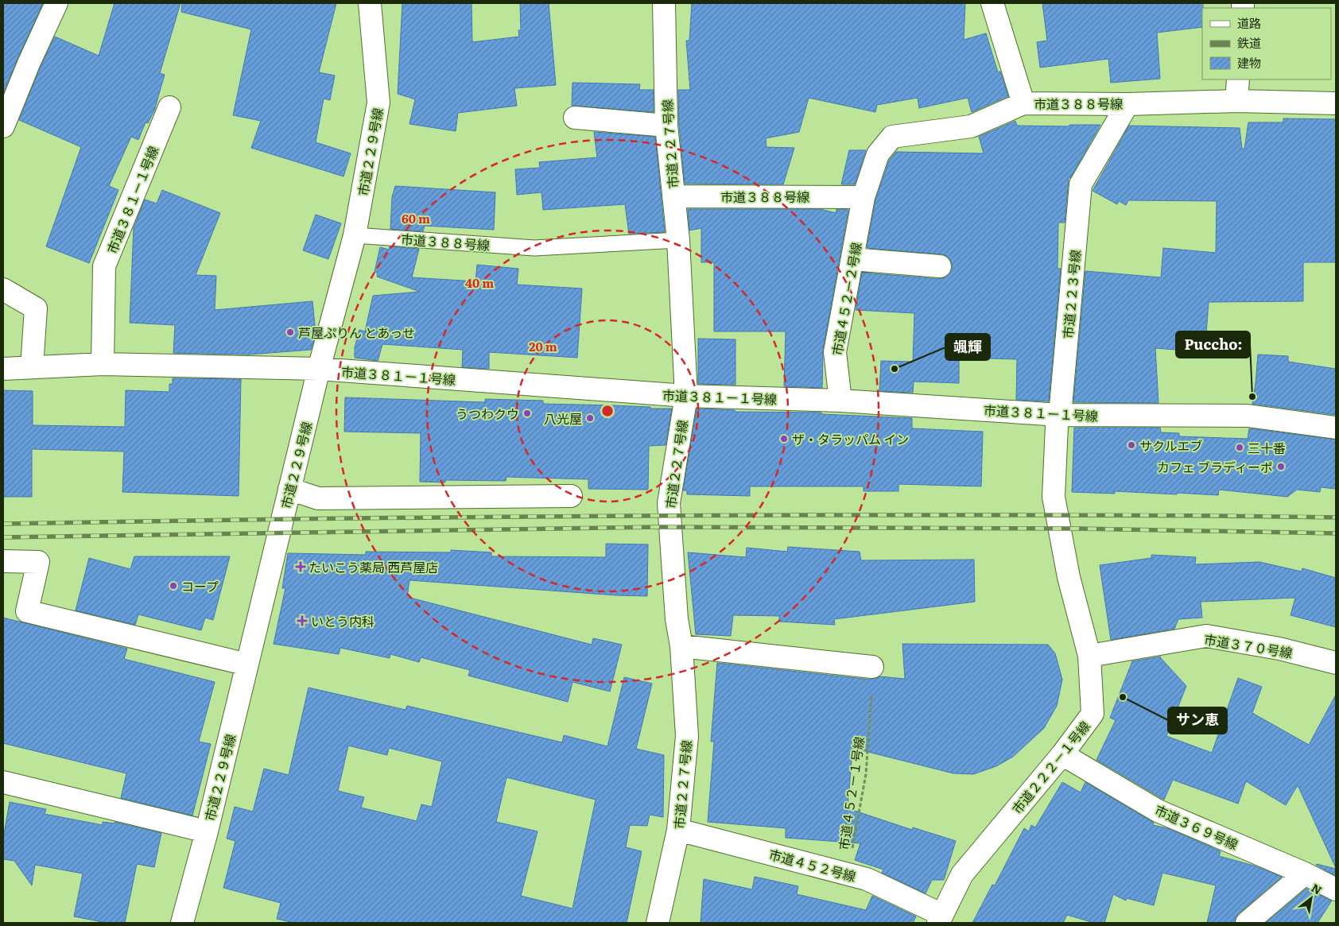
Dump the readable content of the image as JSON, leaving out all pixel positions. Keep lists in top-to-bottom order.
{
  "streets": {
    "street": [
      "市道３８８号線",
      "市道２２７号線",
      "市道２２９号線",
      "市道３８１－１号線",
      "市道２２３号線",
      "市道４５２－２号線",
      "市道３７０号線",
      "市道２２２－１号線",
      "市道３６９号線",
      "市道４５２号線"
    ],
    "path": ["市道４５２－１号線"]
  },
  "crossings": [
    ["市道３８８号線", "市道２２７号線"],
    ["市道３８８号線", "市道２２９号線"],
    ["市道３８８号線", "市道２２３号線"],
    ["市道３８８号線", "市道４５２－２号線"],
    ["市道２２７号線", "市道３８１－１号線"],
    ["市道２２７号線", "市道４５２号線"],
    ["市道２２９号線", "市道３８１－１号線"],
    ["市道３８１－１号線", "市道２２３号線"],
    ["市道３８１－１号線", "市道４５２－２号線"],
    ["市道２２３号線", "市道２２２－１号線"],
    ["市道３７０号線", "市道２２２－１号線"],
    ["市道２２２－１号線", "市道３６９号線"],
    ["市道２２２－１号線", "市道４５２号線"],
    ["市道４５２－１号線", "市道４５２号線"]
  ],
  "places": {
    "other": [
      "芦屋ぷりん とあっせ",
      "颯輝",
      "Puccho:",
      "うつわクウ",
      "八光屋",
      "ザ・タラッパム イン",
      "サクルエブ",
      "三十番",
      "カフェ ブラディーポ",
      "コープ",
      "サン恵"
    ],
    "health": ["たいこう薬局 西芦屋店", "いとう内科"]
  },
  "legend": ["道路", "鉄道", "建物"],
  "north": "top right",
  "rings": ["60 m", "40 m", "20 m"]
}
